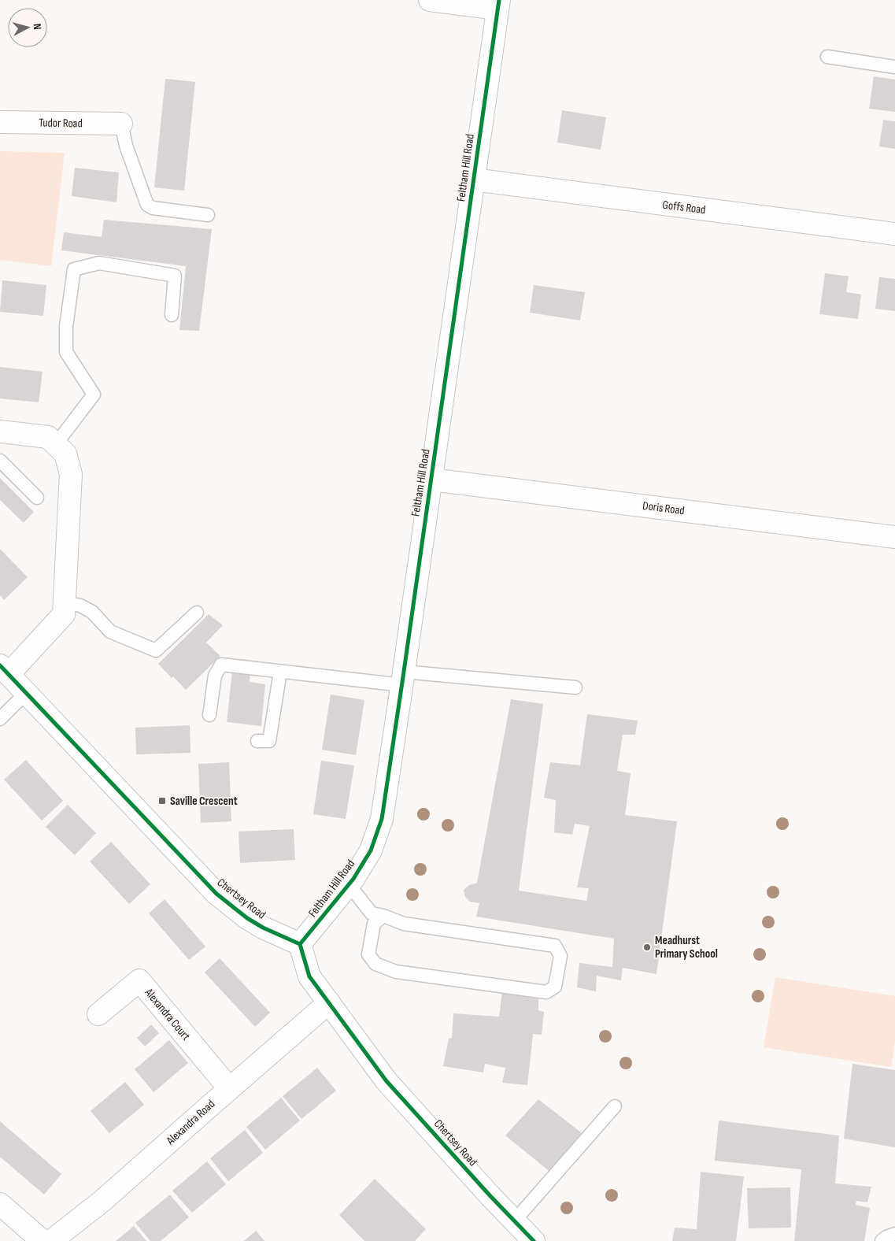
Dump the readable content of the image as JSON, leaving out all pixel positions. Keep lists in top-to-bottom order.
{
  "streets": {
    "street": [
      "Tudor Road",
      "Feltham Hill Road",
      "Goffs Road",
      "Doris Road",
      "Chertsey Road",
      "Alexandra Court",
      "Alexandra Road"
    ]
  },
  "crossings": [
    ["Feltham Hill Road", "Goffs Road"],
    ["Feltham Hill Road", "Doris Road"],
    ["Feltham Hill Road", "Chertsey Road"],
    ["Chertsey Road", "Alexandra Road"],
    ["Alexandra Court", "Alexandra Road"]
  ],
  "places": {
    "transit": ["Saville Crescent"],
    "other": ["Meadhurst Primary School"]
  },
  "north": "right"
}
